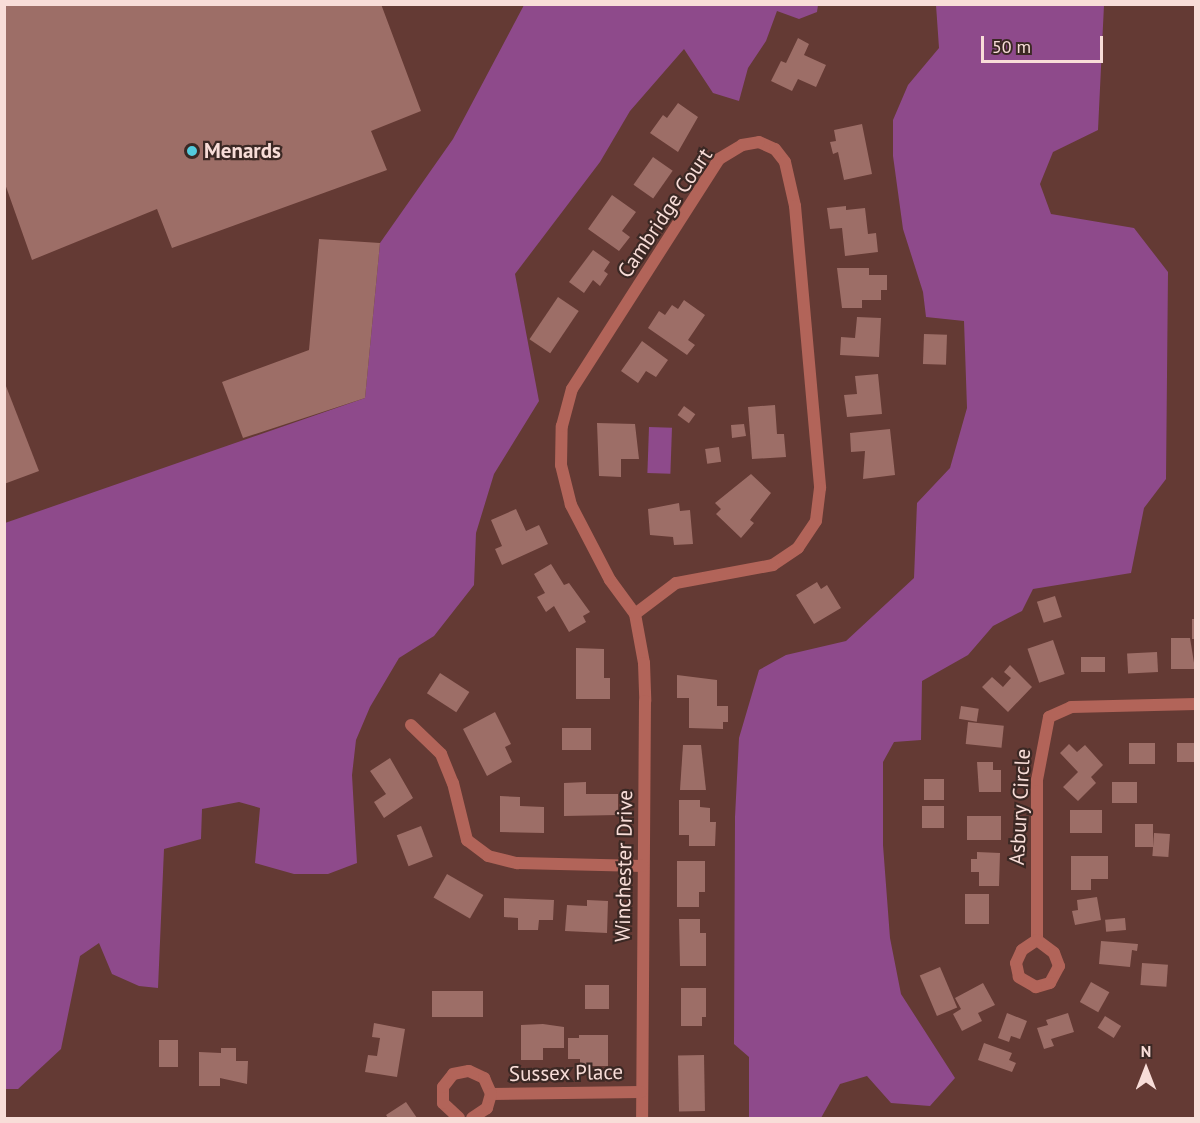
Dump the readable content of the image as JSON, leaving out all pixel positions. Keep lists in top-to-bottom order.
{
  "streets": {
    "street": [
      "Cambridge Court",
      "Asbury Circle",
      "Winchester Drive",
      "Sussex Place"
    ]
  },
  "crossings": [
    ["Cambridge Court", "Winchester Drive"],
    ["Winchester Drive", "Sussex Place"]
  ],
  "places": ["Menards"],
  "scale_bar": "50 m",
  "north": "top"
}
